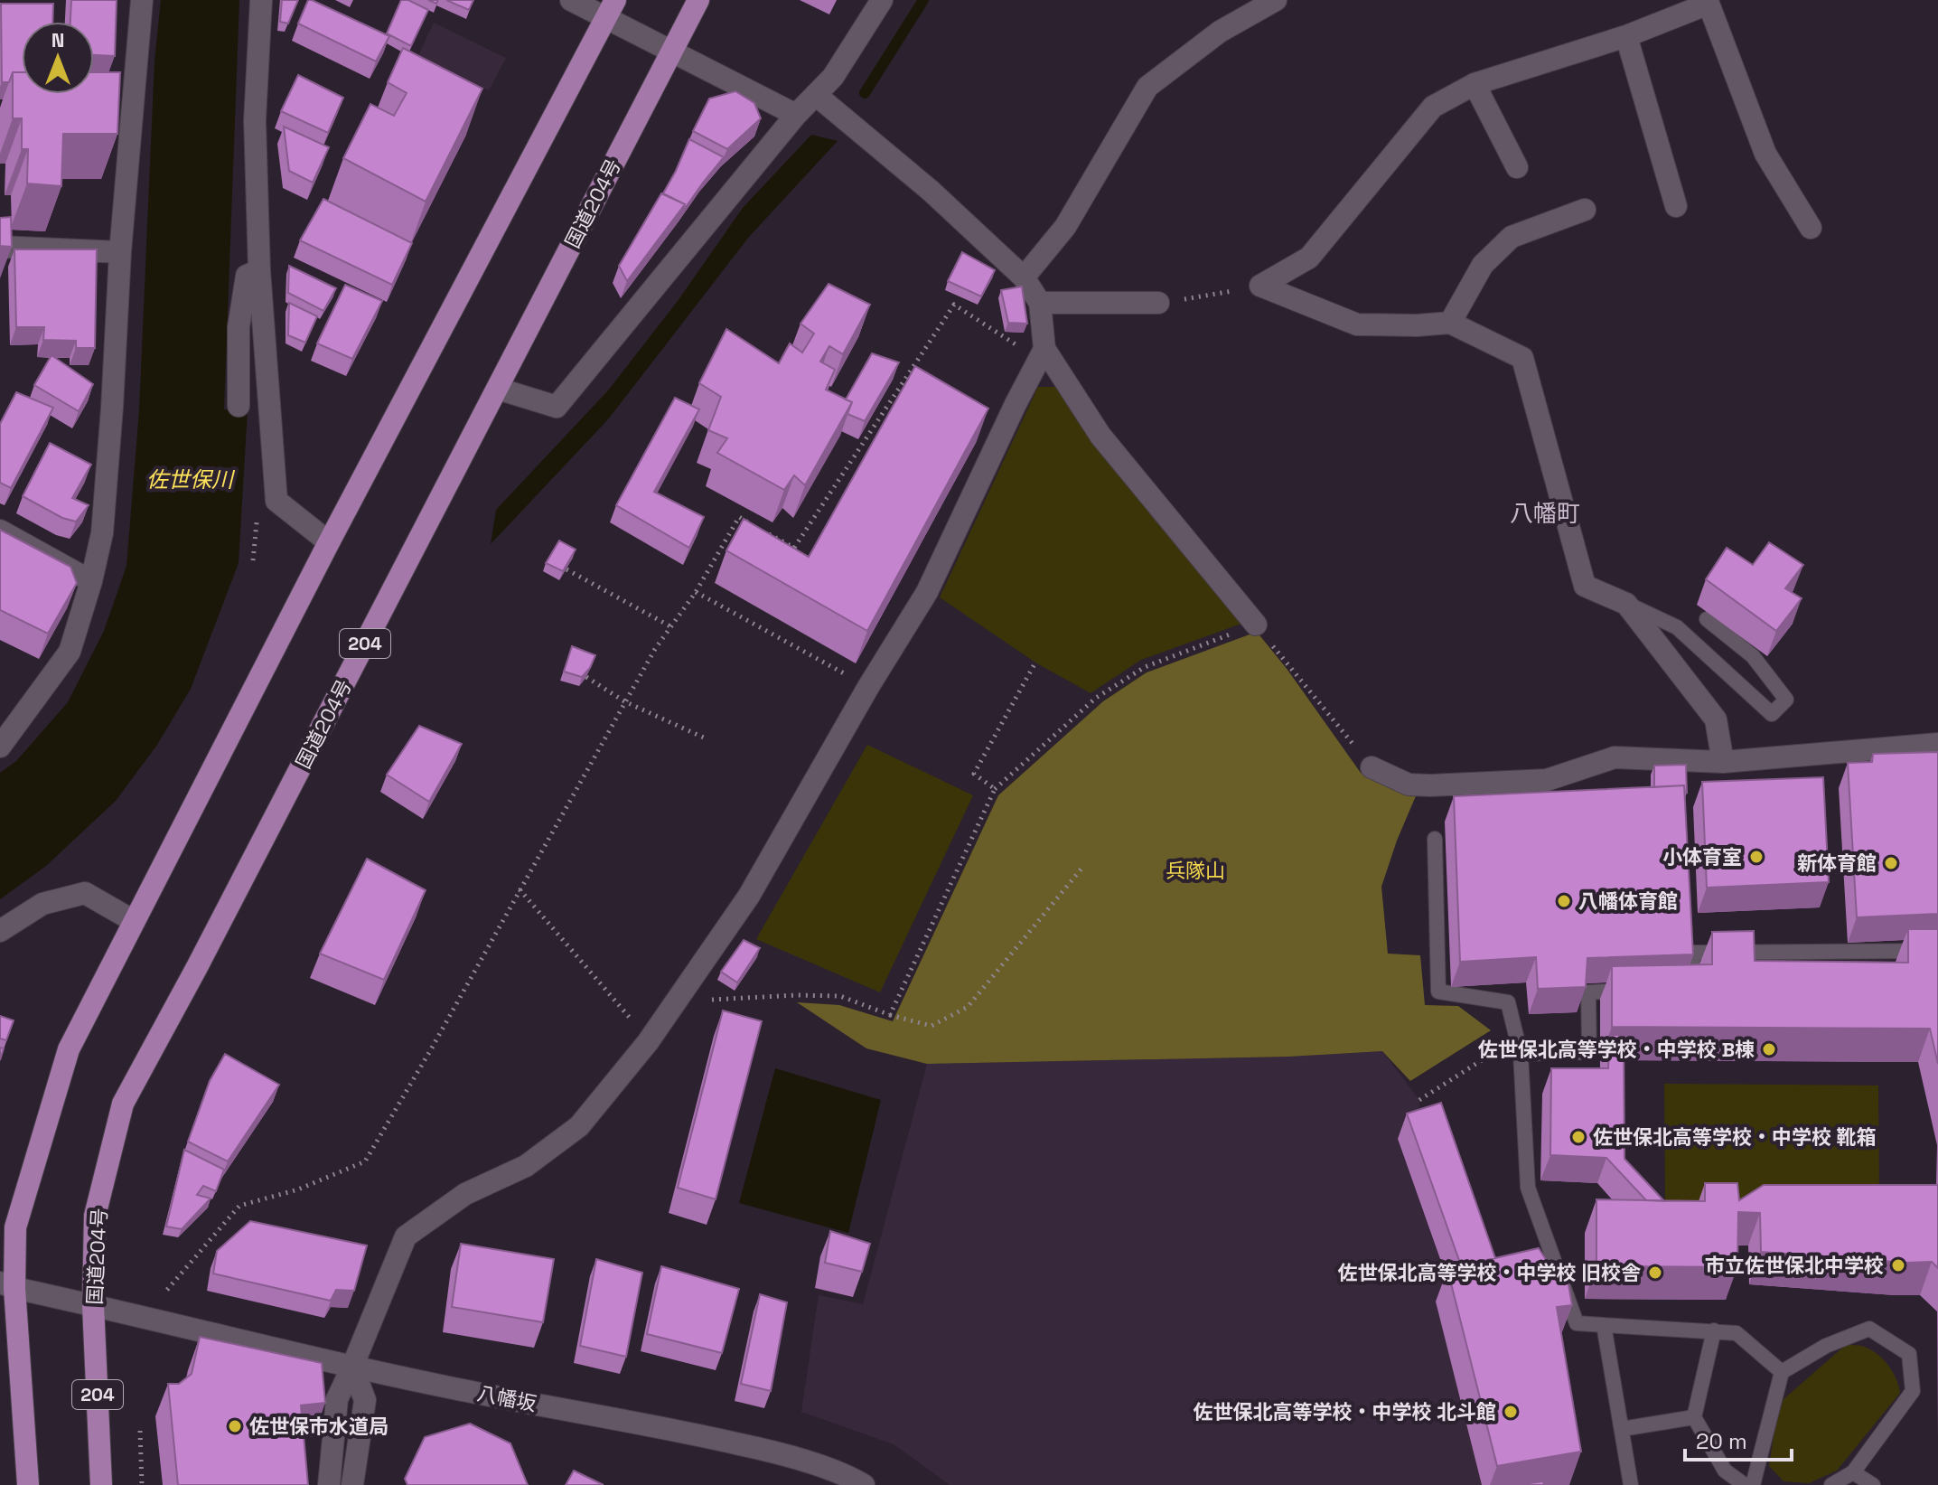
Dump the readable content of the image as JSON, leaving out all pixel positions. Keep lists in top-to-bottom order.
{
  "streets": {
    "highway": ["国道204号", "204"],
    "street": ["八幡坂"]
  },
  "crossings": [
    ["国道204号", "八幡坂"]
  ],
  "districts": ["八幡町"],
  "water": ["佐世保川"],
  "parks": ["兵隊山"],
  "places": [
    "小体育室",
    "新体育館",
    "八幡体育館",
    "佐世保北高等学校・中学校 B棟",
    "佐世保北高等学校・中学校 靴箱",
    "市立佐世保北中学校",
    "佐世保北高等学校・中学校 旧校舎",
    "佐世保北高等学校・中学校 北斗館",
    "佐世保市水道局"
  ],
  "scale_bar": "20 m",
  "north": "top"
}
